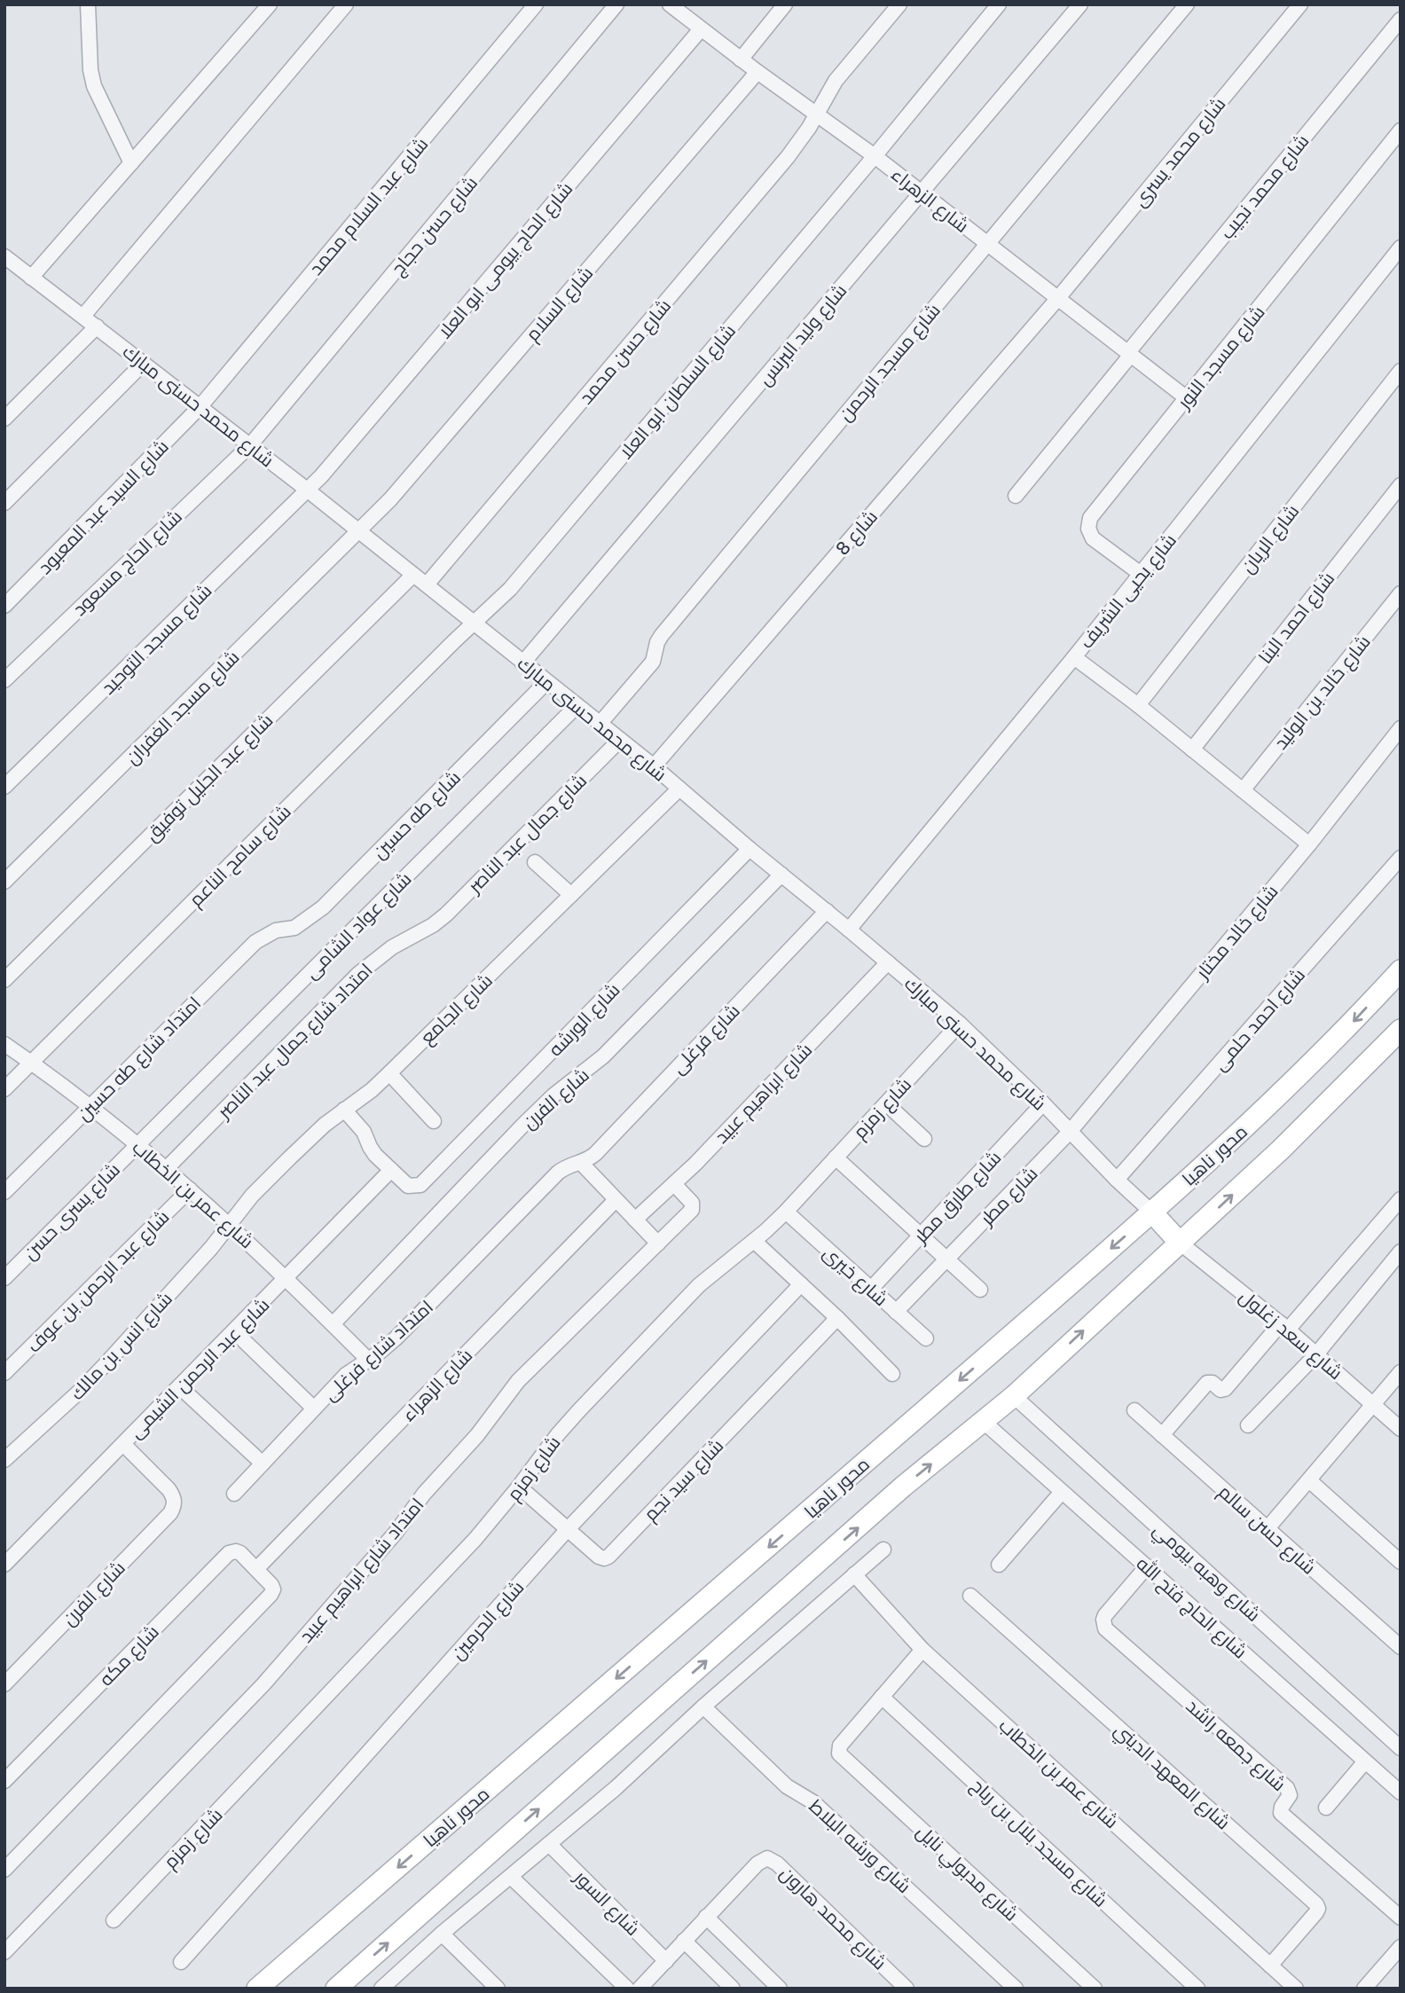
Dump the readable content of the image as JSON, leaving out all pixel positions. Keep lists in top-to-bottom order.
{
  "streets": {
    "main road": ["محور ناهيا"],
    "street": [
      "شارع محمد يسرى",
      "شارع محمد نجيب",
      "شارع الزهراء",
      "شارع عبد السلام محمد",
      "شارع حسن حجاج",
      "شارع الحاج بيومى ابو العلا",
      "شارع السلام",
      "شارع وليد البرنس",
      "شارع حسن محمد",
      "شارع مسجد النور",
      "شارع مسجد الرحمن",
      "شارع السلطان ابو العلا",
      "شارع محمد حسنى مبارك",
      "شارع السيد عبد المعبود",
      "شارع 8",
      "شارع الريان",
      "شارع الحاج مسعود",
      "شارع يحيى الشريف",
      "شارع احمد البنا",
      "شارع مسجد التوحيد",
      "شارع خالد بن الوليد",
      "شارع مسجد الغفران",
      "شارع عبد الجليل توفيق",
      "شارع طه حسين",
      "شارع جمال عبد الناصر",
      "شارع سامح الناعم",
      "شارع عواد الشامى",
      "شارع خالد مختار",
      "شارع الجامع",
      "شارع الورشه",
      "شارع احمد حلمى",
      "شارع فرغلى",
      "امتداد شارع جمال عبد الناصر",
      "امتداد شارع طه حسين",
      "شارع ابراهيم عبيد",
      "شارع الفرن",
      "شارع زمزم",
      "شارع عمر بن الخطاب",
      "شارع مطر",
      "شارع طارق مطر",
      "شارع يسرى حسن",
      "شارع خيرى",
      "شارع عبد الرحمن بن عوف",
      "شارع سعد زغلول",
      "شارع انس بن مالك",
      "امتداد شارع فرغلى",
      "شارع عبد الرحمن الشيمى",
      "شارع سيد نجم",
      "شارع حسن سالم",
      "امتداد شارع ابراهيم عبيد",
      "شارع وهبه بيومي",
      "شارع الحاج فتح الله",
      "شارع الحرمين",
      "شارع مكه",
      "شارع جمعه راشد",
      "شارع المعهد الديني",
      "شارع مسجد بلال بن رباح",
      "شارع ورشه البلاط",
      "شارع مدبولي نايل",
      "شارع السور",
      "شارع محمد هارون"
    ]
  },
  "crossings": [
    ["شارع محمد يسرى", "شارع الزهراء"],
    ["شارع محمد يسرى", "شارع 8"],
    ["شارع محمد نجيب", "شارع الزهراء"],
    ["شارع الزهراء", "شارع الحاج بيومى ابو العلا"],
    ["شارع الزهراء", "شارع السلام"],
    ["شارع الزهراء", "شارع وليد البرنس"],
    ["شارع الزهراء", "شارع حسن محمد"],
    ["شارع الزهراء", "شارع مسجد النور"],
    ["شارع الزهراء", "شارع مسجد الرحمن"],
    ["شارع الزهراء", "شارع السلطان ابو العلا"],
    ["شارع الزهراء", "شارع 8"],
    ["شارع الزهراء", "شارع مكه"],
    ["شارع عبد السلام محمد", "شارع محمد حسنى مبارك"],
    ["شارع عبد السلام محمد", "شارع السيد عبد المعبود"],
    ["شارع حسن حجاج", "شارع محمد حسنى مبارك"],
    ["شارع حسن حجاج", "شارع الحاج مسعود"],
    ["شارع الحاج بيومى ابو العلا", "شارع محمد حسنى مبارك"],
    ["شارع الحاج بيومى ابو العلا", "شارع مسجد التوحيد"],
    ["شارع السلام", "شارع محمد حسنى مبارك"],
    ["شارع السلام", "شارع مسجد الغفران"],
    ["شارع وليد البرنس", "شارع محمد حسنى مبارك"],
    ["شارع حسن محمد", "شارع محمد حسنى مبارك"],
    ["شارع مسجد النور", "شارع يحيى الشريف"],
    ["شارع مسجد الرحمن", "شارع محمد حسنى مبارك"],
    ["شارع السلطان ابو العلا", "شارع محمد حسنى مبارك"],
    ["شارع السلطان ابو العلا", "شارع سامح الناعم"],
    ["شارع محمد حسنى مبارك", "شارع السيد عبد المعبود"],
    ["شارع محمد حسنى مبارك", "شارع 8"],
    ["شارع محمد حسنى مبارك", "شارع الحاج مسعود"],
    ["شارع محمد حسنى مبارك", "شارع يحيى الشريف"],
    ["شارع محمد حسنى مبارك", "شارع مسجد التوحيد"],
    ["شارع محمد حسنى مبارك", "شارع مسجد الغفران"],
    ["شارع محمد حسنى مبارك", "شارع عبد الجليل توفيق"],
    ["شارع محمد حسنى مبارك", "شارع طه حسين"],
    ["شارع محمد حسنى مبارك", "شارع جمال عبد الناصر"],
    ["شارع محمد حسنى مبارك", "شارع سامح الناعم"],
    ["شارع محمد حسنى مبارك", "شارع عواد الشامى"],
    ["شارع محمد حسنى مبارك", "شارع خالد مختار"],
    ["شارع محمد حسنى مبارك", "شارع الجامع"],
    ["شارع محمد حسنى مبارك", "شارع الورشه"],
    ["شارع محمد حسنى مبارك", "شارع احمد حلمى"],
    ["شارع محمد حسنى مبارك", "شارع فرغلى"],
    ["شارع محمد حسنى مبارك", "شارع ابراهيم عبيد"],
    ["شارع محمد حسنى مبارك", "شارع الفرن"],
    ["شارع محمد حسنى مبارك", "شارع زمزم"],
    ["شارع محمد حسنى مبارك", "محور ناهيا"],
    ["شارع محمد حسنى مبارك", "شارع مطر"],
    ["شارع محمد حسنى مبارك", "شارع طارق مطر"],
    ["شارع طه حسين", "امتداد شارع طه حسين"],
    ["شارع جمال عبد الناصر", "امتداد شارع جمال عبد الناصر"],
    ["شارع سامح الناعم", "شارع عمر بن الخطاب"],
    ["شارع عواد الشامى", "شارع عمر بن الخطاب"],
    ["شارع عواد الشامى", "شارع يسرى حسن"],
    ["شارع خالد مختار", "شارع مطر"],
    ["شارع الجامع", "شارع عمر بن الخطاب"],
    ["شارع الجامع", "شارع انس بن مالك"],
    ["شارع الورشه", "شارع عبد الرحمن الشيمى"],
    ["شارع فرغلى", "امتداد شارع فرغلى"],
    ["امتداد شارع جمال عبد الناصر", "شارع عمر بن الخطاب"],
    ["امتداد شارع طه حسين", "شارع عمر بن الخطاب"],
    ["شارع ابراهيم عبيد", "امتداد شارع ابراهيم عبيد"],
    ["شارع الفرن", "شارع عمر بن الخطاب"],
    ["شارع الفرن", "شارع عبد الرحمن الشيمى"],
    ["شارع زمزم", "شارع خيرى"],
    ["شارع زمزم", "شارع سيد نجم"],
    ["شارع عمر بن الخطاب", "شارع يسرى حسن"],
    ["شارع عمر بن الخطاب", "شارع عبد الرحمن بن عوف"],
    ["شارع عمر بن الخطاب", "شارع انس بن مالك"],
    ["شارع عمر بن الخطاب", "امتداد شارع فرغلى"],
    ["شارع عمر بن الخطاب", "شارع عبد الرحمن الشيمى"],
    ["شارع عمر بن الخطاب", "شارع المعهد الديني"],
    ["شارع مطر", "شارع خيرى"],
    ["شارع طارق مطر", "شارع خيرى"],
    ["شارع سيد نجم", "شارع الحرمين"],
    ["شارع الحاج فتح الله", "شارع جمعه راشد"],
    ["شارع مسجد بلال بن رباح", "شارع مدبولي نايل"]
  ]
}
